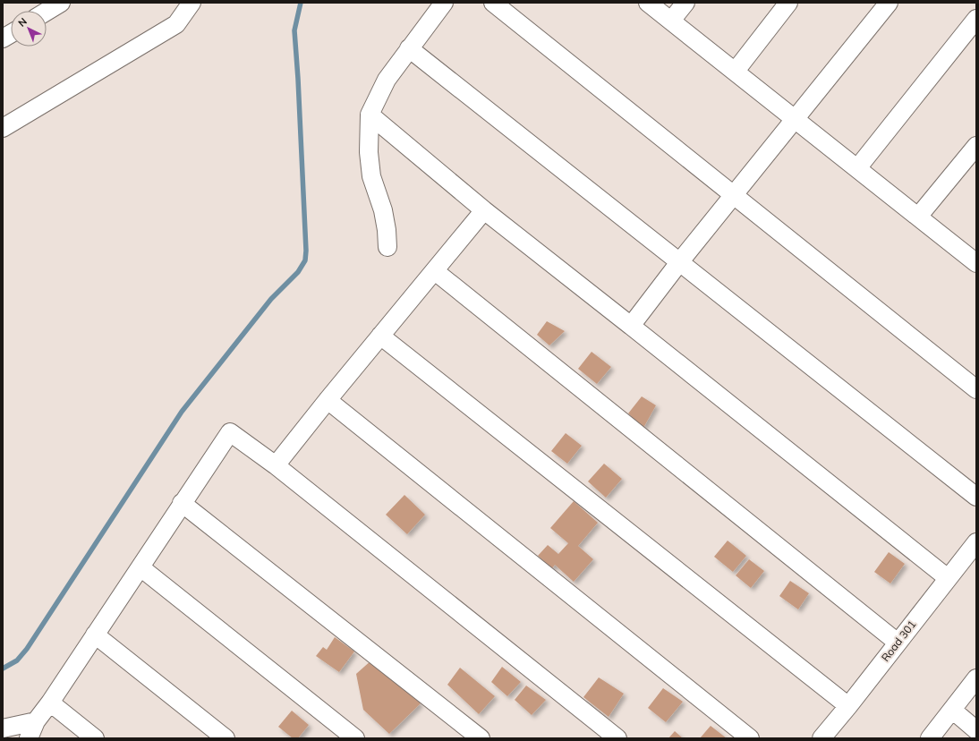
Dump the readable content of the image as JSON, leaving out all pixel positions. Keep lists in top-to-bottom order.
{
  "streets": {
    "street": ["Road 301"]
  },
  "north": "top left"
}
